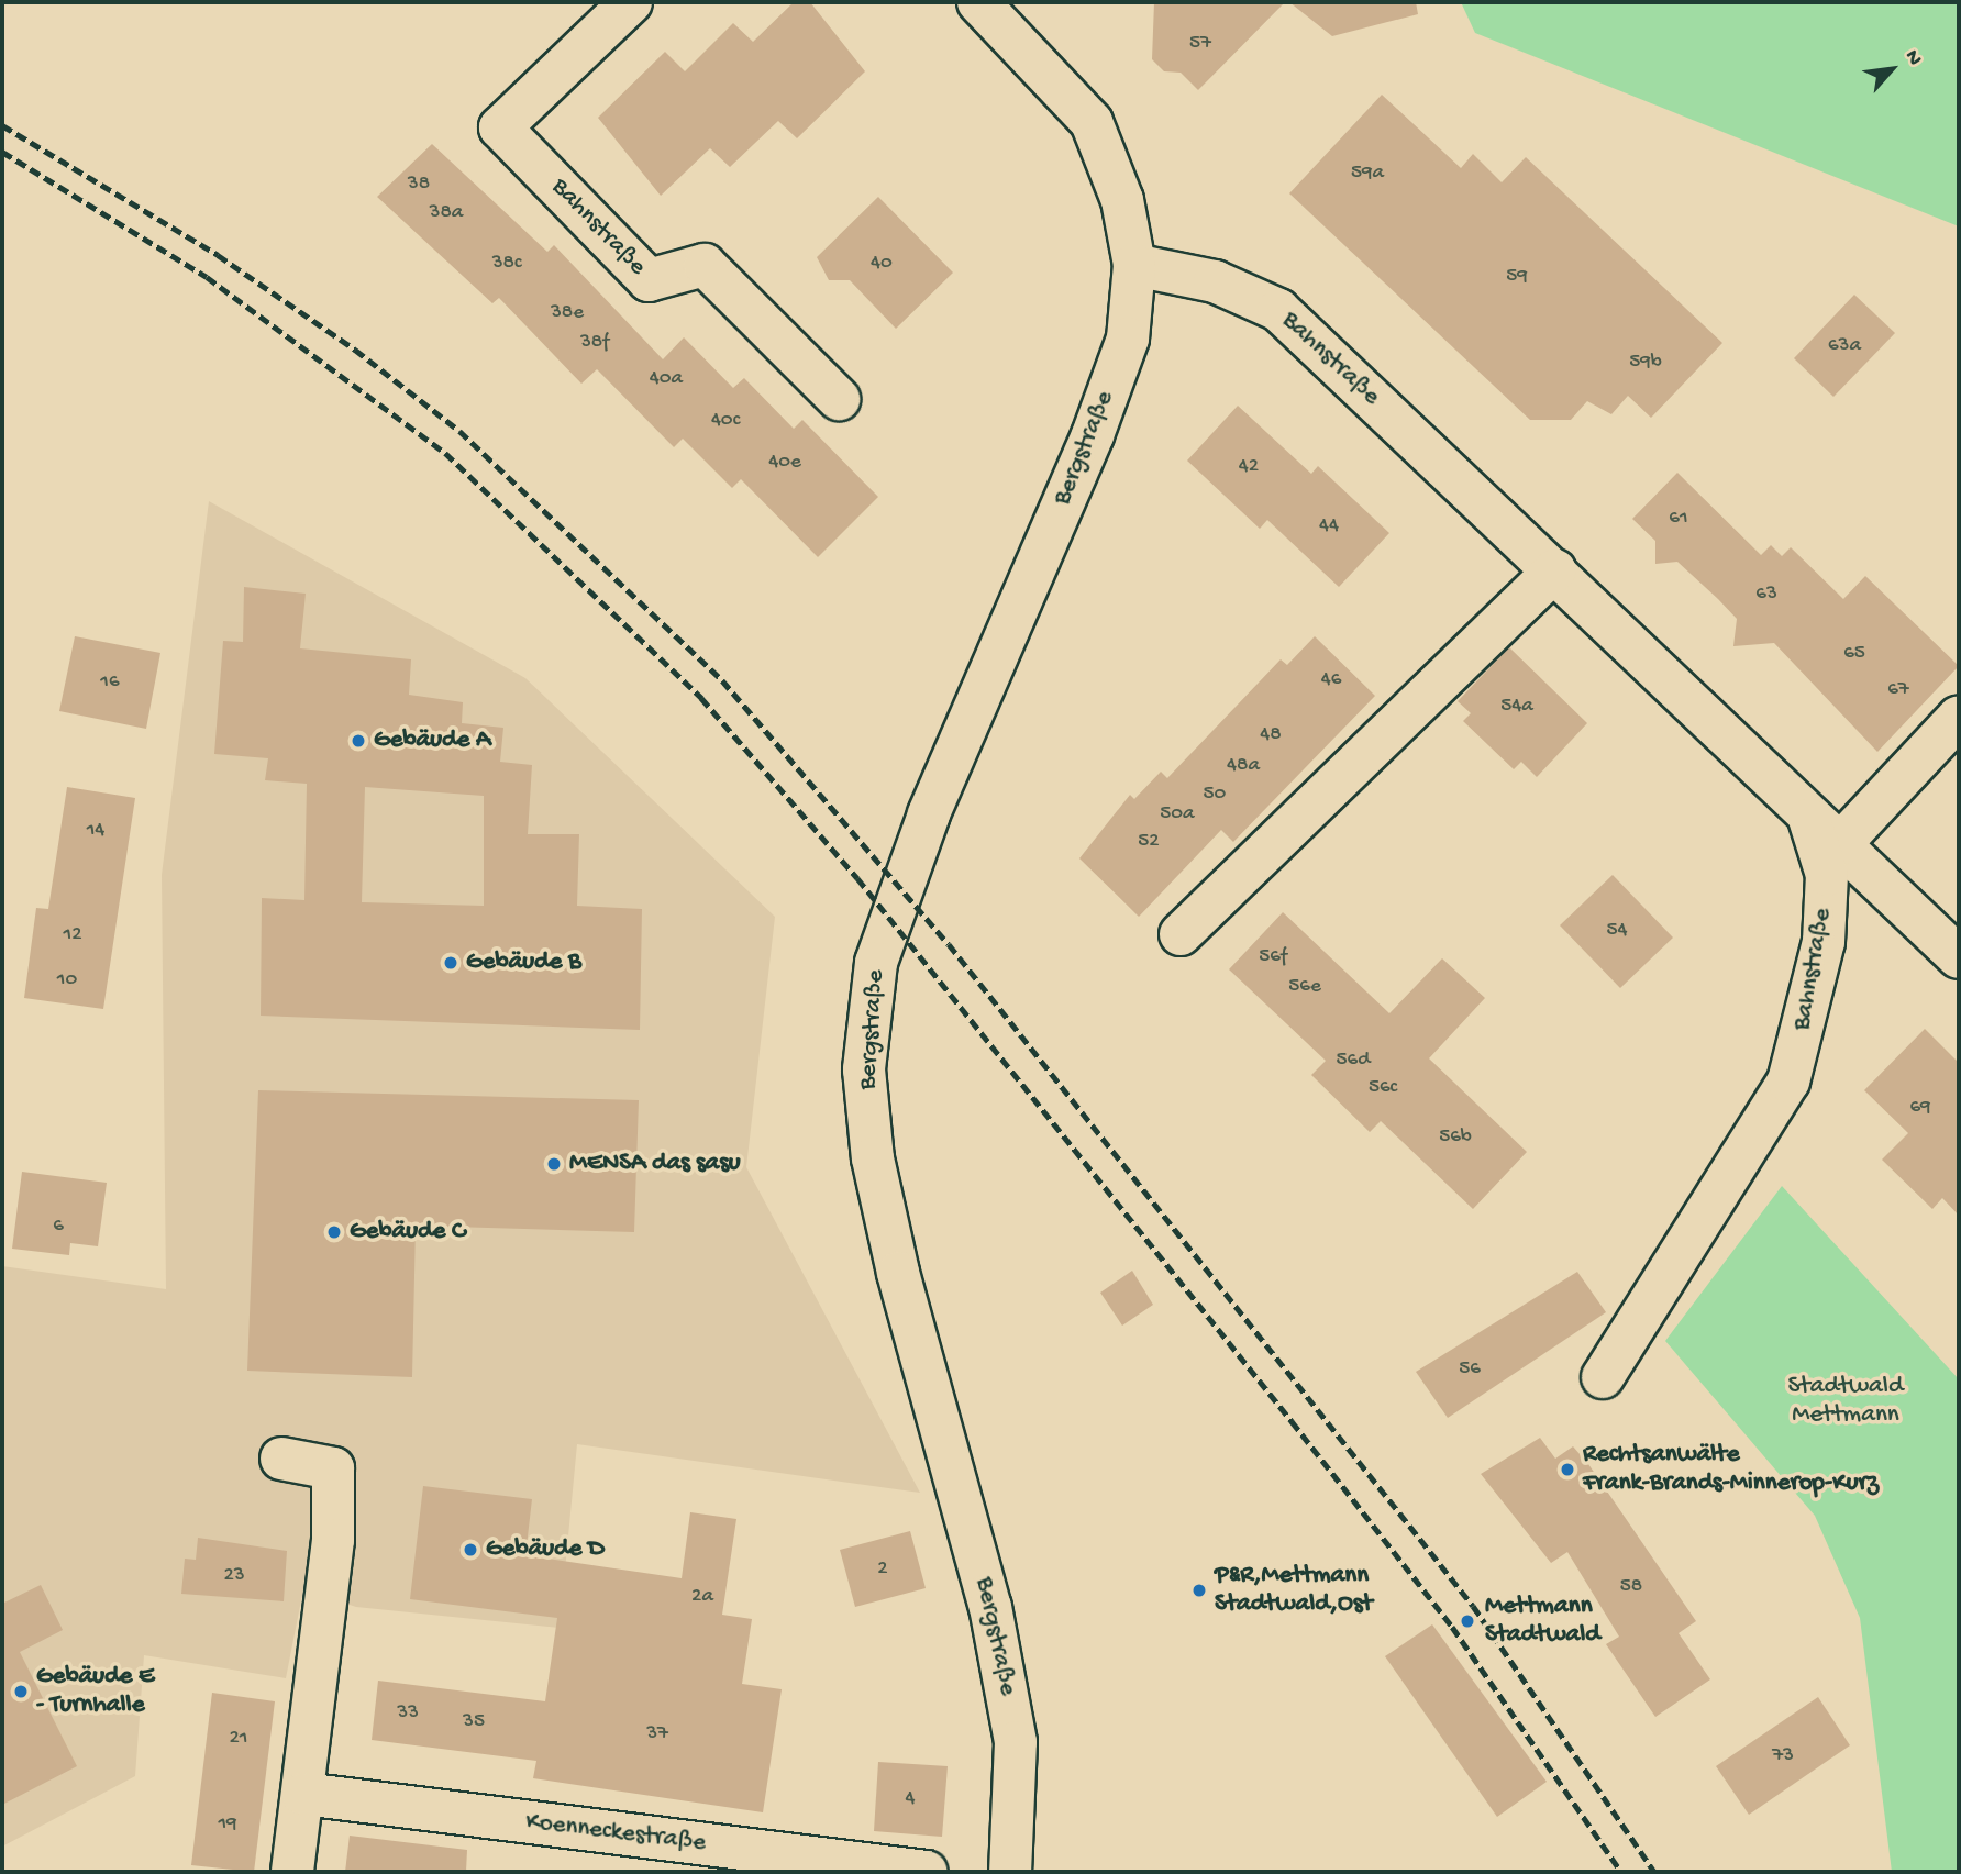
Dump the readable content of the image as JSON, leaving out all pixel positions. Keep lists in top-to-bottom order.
{
  "streets": {
    "street": ["Bahnstraße", "Bergstraße", "Koenneckestraße"]
  },
  "crossings": [
    ["Bahnstraße", "Bergstraße"]
  ],
  "parks": ["Stadtwald Mettmann"],
  "places": [
    "Gebäude A",
    "Gebäude B",
    "MENSA das sasu",
    "Gebäude C",
    "Rechtsanwälte Frank-Brands-Minnerop-Kurz",
    "Gebäude D",
    "P&R,Mettmann Stadtwald,Ost",
    "Mettmann Stadtwald",
    "Gebäude E - Turnhalle"
  ],
  "house_numbers": [
    "57",
    "59a",
    "38",
    "38a",
    "38c",
    "40",
    "59",
    "38e",
    "38f",
    "63a",
    "59b",
    "40a",
    "40c",
    "40e",
    "42",
    "61",
    "44",
    "63",
    "65",
    "46",
    "16",
    "67",
    "54a",
    "48",
    "48a",
    "50",
    "50a",
    "14",
    "52",
    "54",
    "12",
    "56f",
    "10",
    "56e",
    "56d",
    "56c",
    "69",
    "56b",
    "6",
    "56",
    "2",
    "23",
    "58",
    "2a",
    "33",
    "35",
    "37",
    "21",
    "73",
    "4",
    "19"
  ],
  "north": "top right"
}
